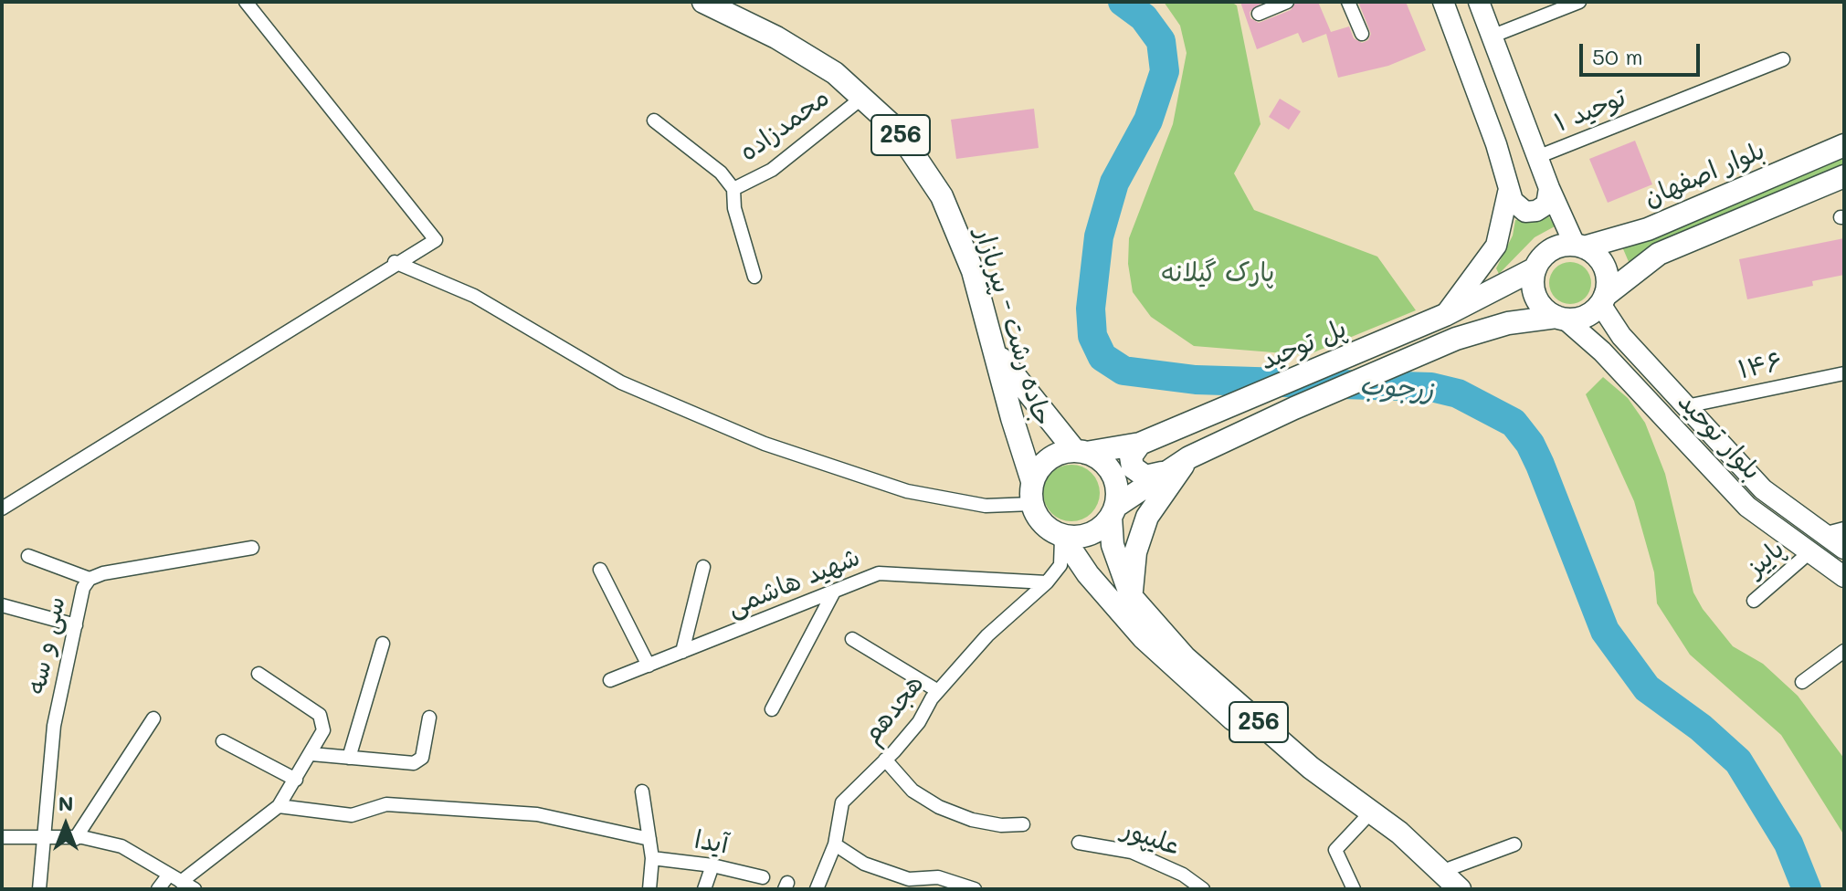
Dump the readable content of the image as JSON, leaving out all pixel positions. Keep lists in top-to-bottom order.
{
  "streets": {
    "main road": [
      "256",
      "بلوار اصفهان",
      "جاده رشت - پیربازار",
      "پل توحید",
      "بلوار توحید"
    ],
    "street": [
      "توحید ۱",
      "محمدزاده",
      "۱۴۶",
      "پاییز",
      "شهید هاشمی",
      "سی و سه",
      "هجدهم",
      "علیپور",
      "آیدا"
    ]
  },
  "crossings": [
    ["محمدزاده", "جاده رشت - پیربازار"],
    ["256", "جاده رشت - پیربازار"],
    ["256", "پل توحید"],
    ["بلوار اصفهان", "پل توحید"],
    ["بلوار اصفهان", "بلوار توحید"],
    ["جاده رشت - پیربازار", "پل توحید"],
    ["پل توحید", "بلوار توحید"],
    ["۱۴۶", "بلوار توحید"],
    ["بلوار توحید", "پاییز"],
    ["شهید هاشمی", "هجدهم"]
  ],
  "water": ["زرجوب"],
  "parks": ["پارک گیلانه"],
  "scale_bar": "50 m",
  "north": "top"
}
